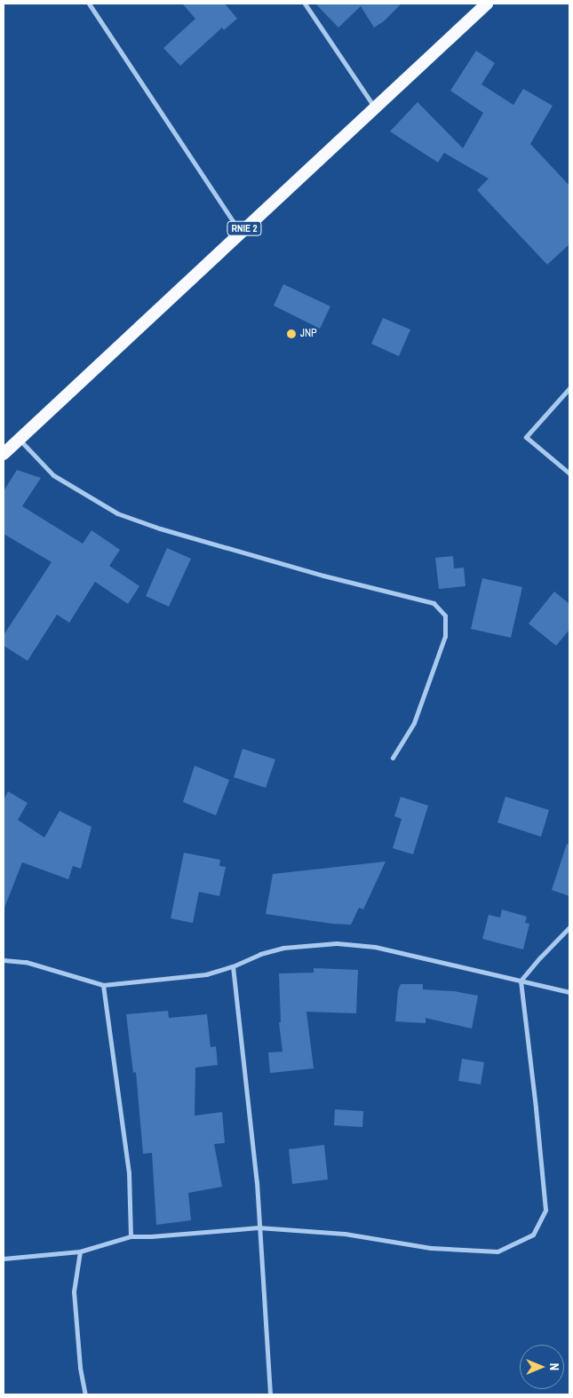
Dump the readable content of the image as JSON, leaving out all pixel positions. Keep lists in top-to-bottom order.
{
  "streets": {
    "highway": ["RNIE 2"]
  },
  "places": ["JNP"],
  "north": "right"
}
